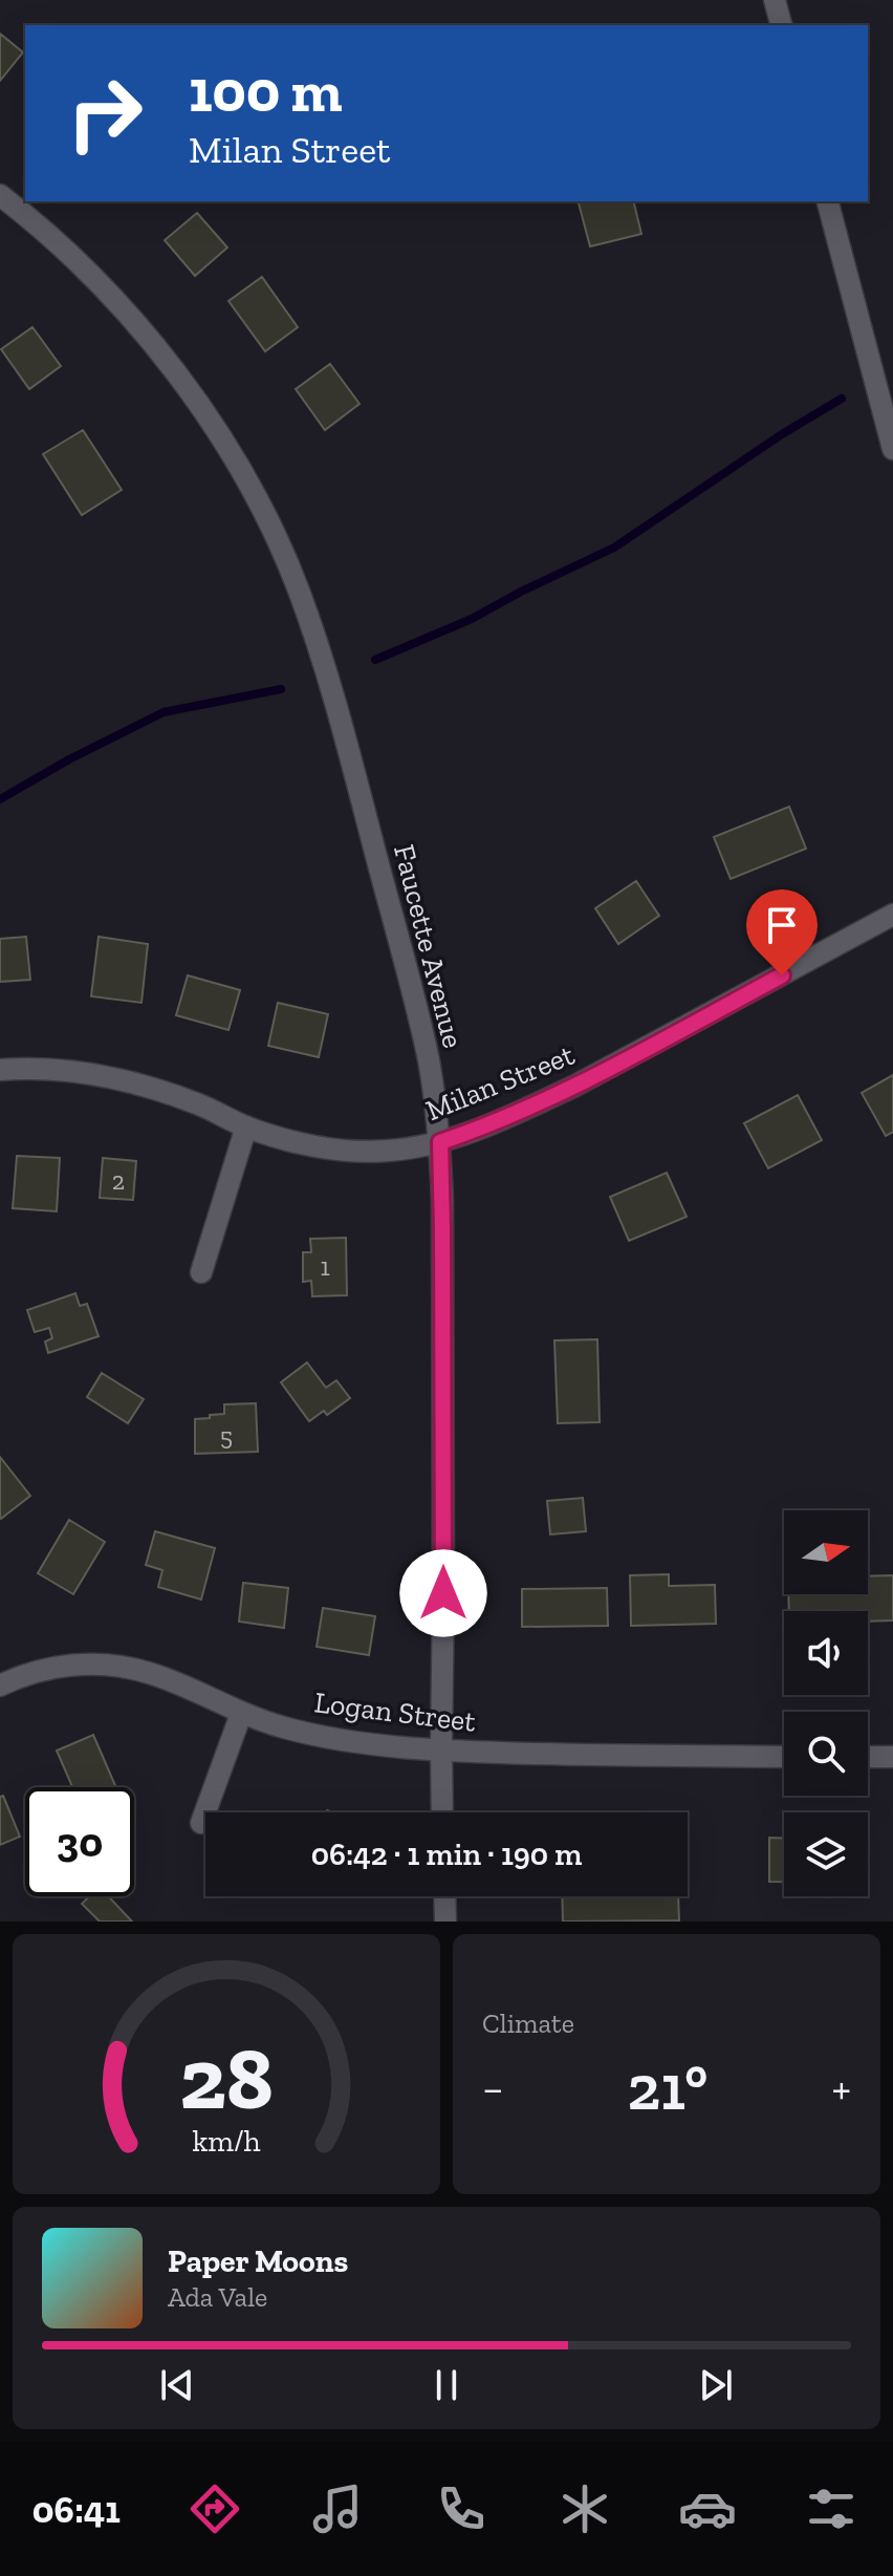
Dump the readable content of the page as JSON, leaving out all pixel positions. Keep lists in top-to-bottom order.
{
  "streets": {
    "street": ["Faucette Avenue", "Milan Street", "Logan Street"]
  },
  "crossings": [
    ["Faucette Avenue", "Milan Street"],
    ["Faucette Avenue", "Logan Street"]
  ],
  "house_numbers": ["2", "1", "5"],
  "north": "right",
  "page": {
    "turn": ["100 m", "Milan Street"],
    "limit": "30",
    "trip": "06:42 · 1 min · 190 m",
    "tile": "Climate",
    "heat": ["−", "21°", "+"],
    "song": ["Paper Moons", "Ada Vale"],
    "tabs": "06:41",
    "gauge": ["28", "km/h"]
  }
}
